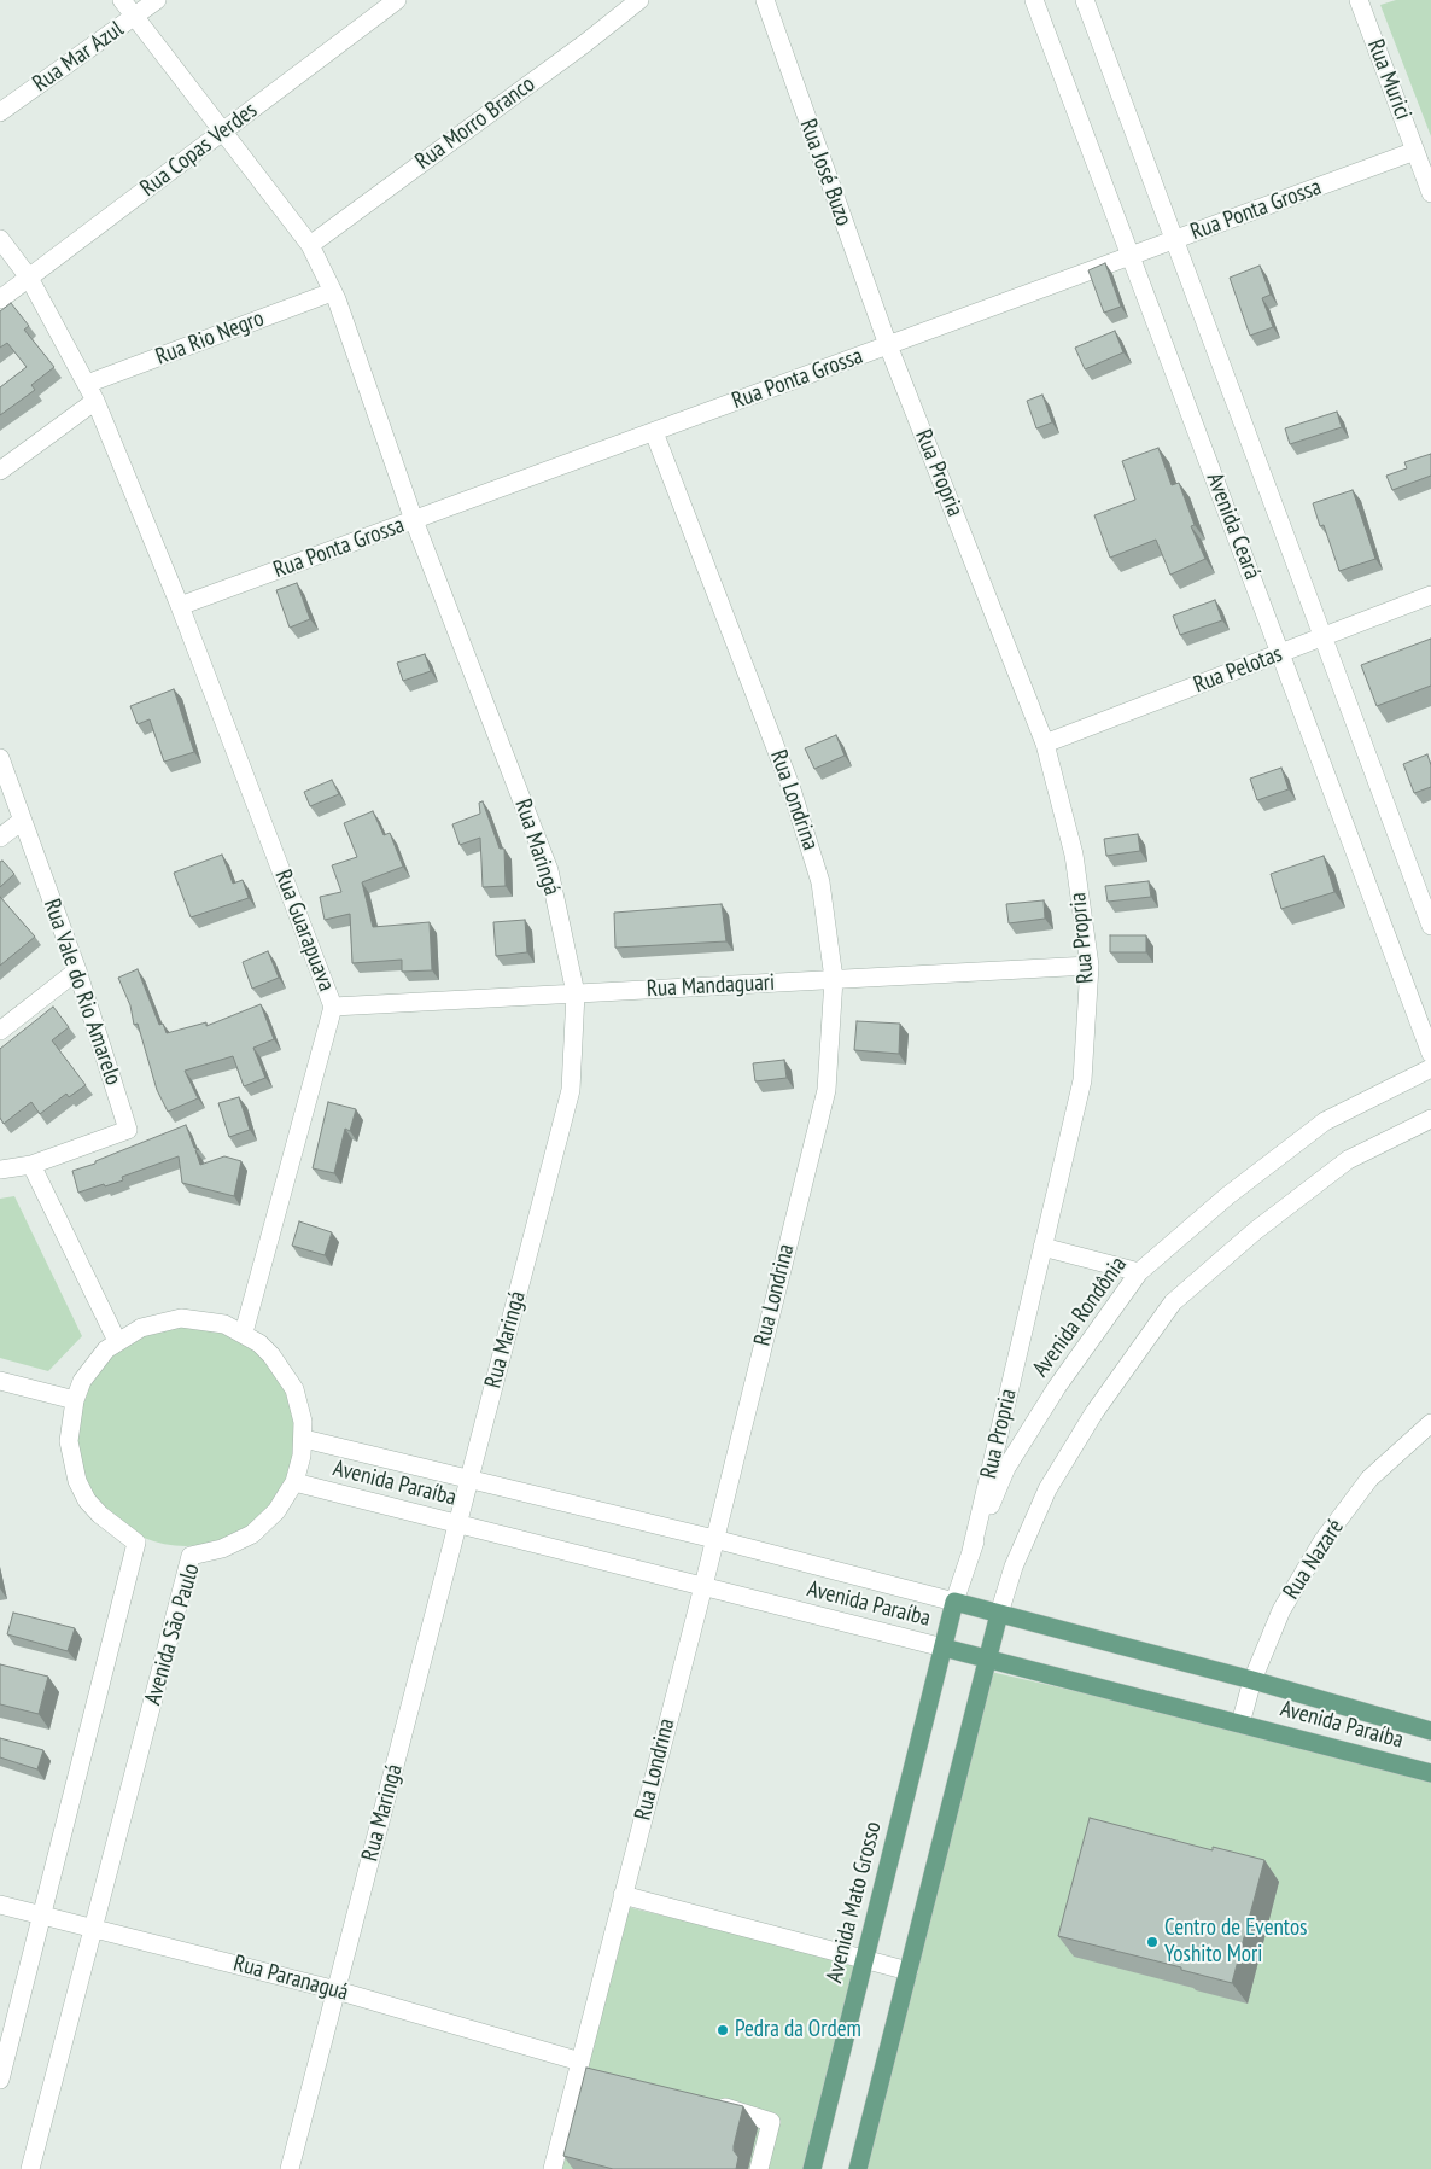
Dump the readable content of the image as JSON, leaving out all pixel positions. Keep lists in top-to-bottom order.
{
  "streets": {
    "main road": ["Avenida Rondônia", "Avenida Paraíba", "Avenida Mato Grosso"],
    "street": [
      "Rua Mar Azul",
      "Rua Murici",
      "Rua Morro Branco",
      "Rua Copas Verdes",
      "Rua José Buzo",
      "Rua Ponta Grossa",
      "Rua Rio Negro",
      "Rua Propria",
      "Avenida Ceará",
      "Rua Pelotas",
      "Rua Londrina",
      "Rua Maringá",
      "Rua Guarapuava",
      "Rua Mandaguari",
      "Rua Vale do Rio Amarelo",
      "Rua Nazaré",
      "Avenida São Paulo",
      "Rua Paranaguá"
    ]
  },
  "crossings": [
    ["Rua Mar Azul", "Rua Maringá"],
    ["Rua Murici", "Rua Ponta Grossa"],
    ["Rua Morro Branco", "Rua Maringá"],
    ["Rua Copas Verdes", "Rua Maringá"],
    ["Rua Copas Verdes", "Rua Guarapuava"],
    ["Rua José Buzo", "Rua Ponta Grossa"],
    ["Rua José Buzo", "Rua Propria"],
    ["Rua Ponta Grossa", "Rua Propria"],
    ["Rua Ponta Grossa", "Avenida Ceará"],
    ["Rua Ponta Grossa", "Rua Londrina"],
    ["Rua Ponta Grossa", "Rua Maringá"],
    ["Rua Ponta Grossa", "Rua Guarapuava"],
    ["Rua Rio Negro", "Rua Maringá"],
    ["Rua Rio Negro", "Rua Guarapuava"],
    ["Rua Propria", "Rua Pelotas"],
    ["Rua Propria", "Rua Mandaguari"],
    ["Rua Propria", "Avenida Rondônia"],
    ["Avenida Ceará", "Rua Pelotas"],
    ["Rua Londrina", "Rua Mandaguari"],
    ["Rua Londrina", "Avenida Paraíba"],
    ["Rua Londrina", "Rua Paranaguá"],
    ["Rua Maringá", "Rua Mandaguari"],
    ["Rua Maringá", "Avenida Paraíba"],
    ["Rua Maringá", "Rua Paranaguá"],
    ["Rua Guarapuava", "Rua Mandaguari"],
    ["Rua Guarapuava", "Avenida São Paulo"],
    ["Avenida Rondônia", "Avenida Paraíba"],
    ["Avenida Rondônia", "Avenida Mato Grosso"],
    ["Avenida Paraíba", "Rua Nazaré"],
    ["Avenida Paraíba", "Avenida São Paulo"],
    ["Avenida Paraíba", "Avenida Mato Grosso"],
    ["Avenida São Paulo", "Rua Paranaguá"]
  ],
  "places": ["Centro de Eventos Yoshito Mori", "Pedra da Ordem"]
}
